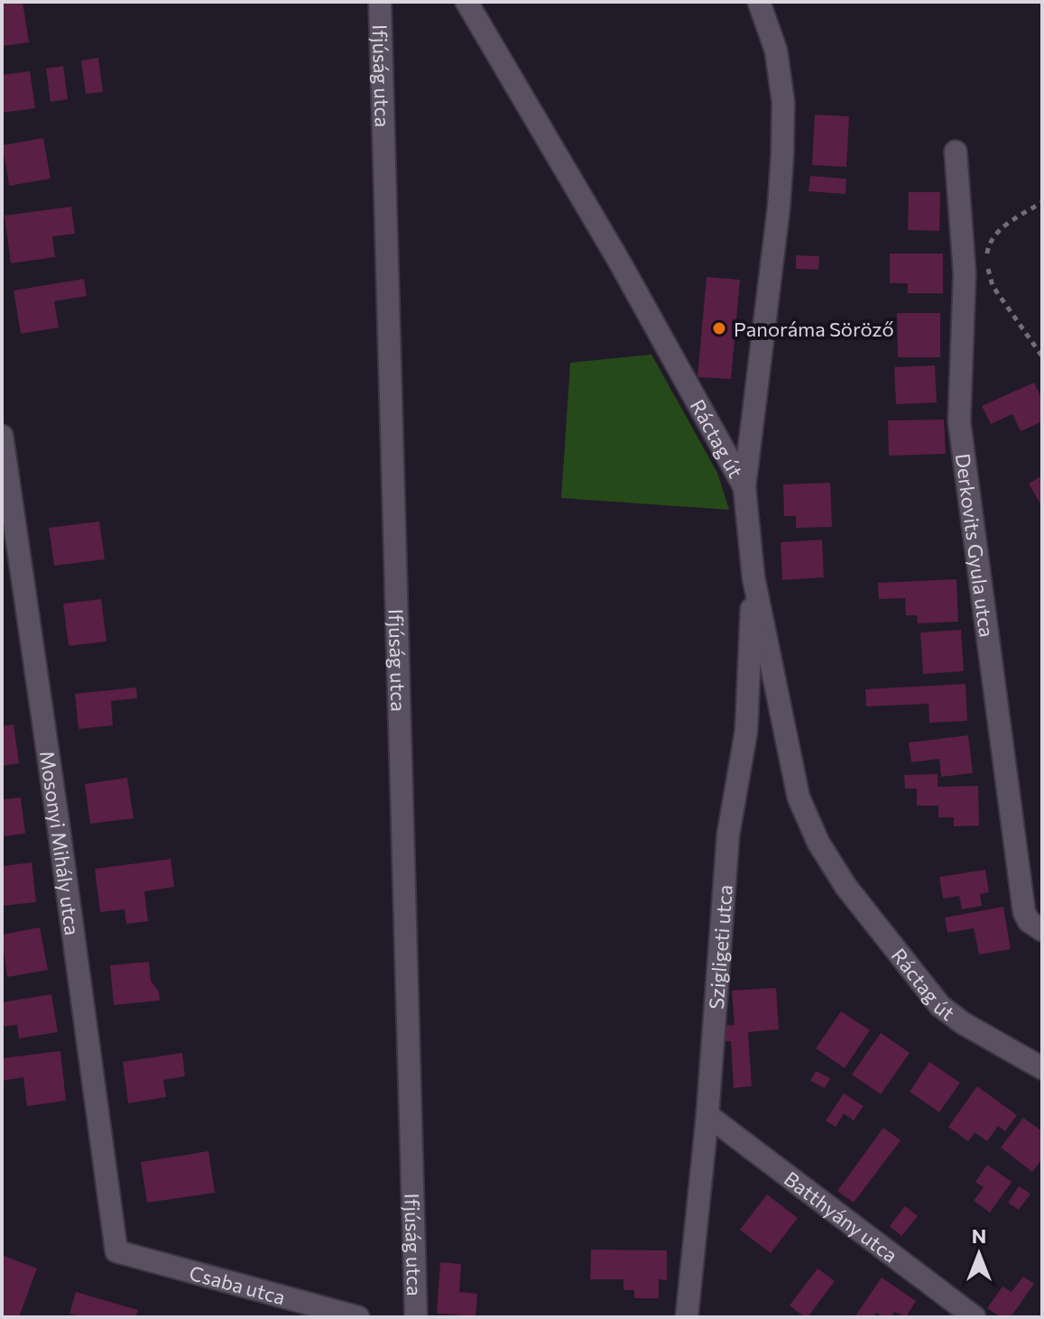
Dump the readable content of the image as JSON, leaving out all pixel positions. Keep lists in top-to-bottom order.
{
  "streets": {
    "street": [
      "Ifjúság utca",
      "Ráctag út",
      "Derkovits Gyula utca",
      "Mosonyi Mihály utca",
      "Szigligeti utca",
      "Batthyány utca",
      "Csaba utca"
    ]
  },
  "crossings": [
    ["Ráctag út", "Szigligeti utca"],
    ["Mosonyi Mihály utca", "Csaba utca"],
    ["Szigligeti utca", "Batthyány utca"]
  ],
  "places": ["Panoráma Söröző"],
  "north": "top"
}
